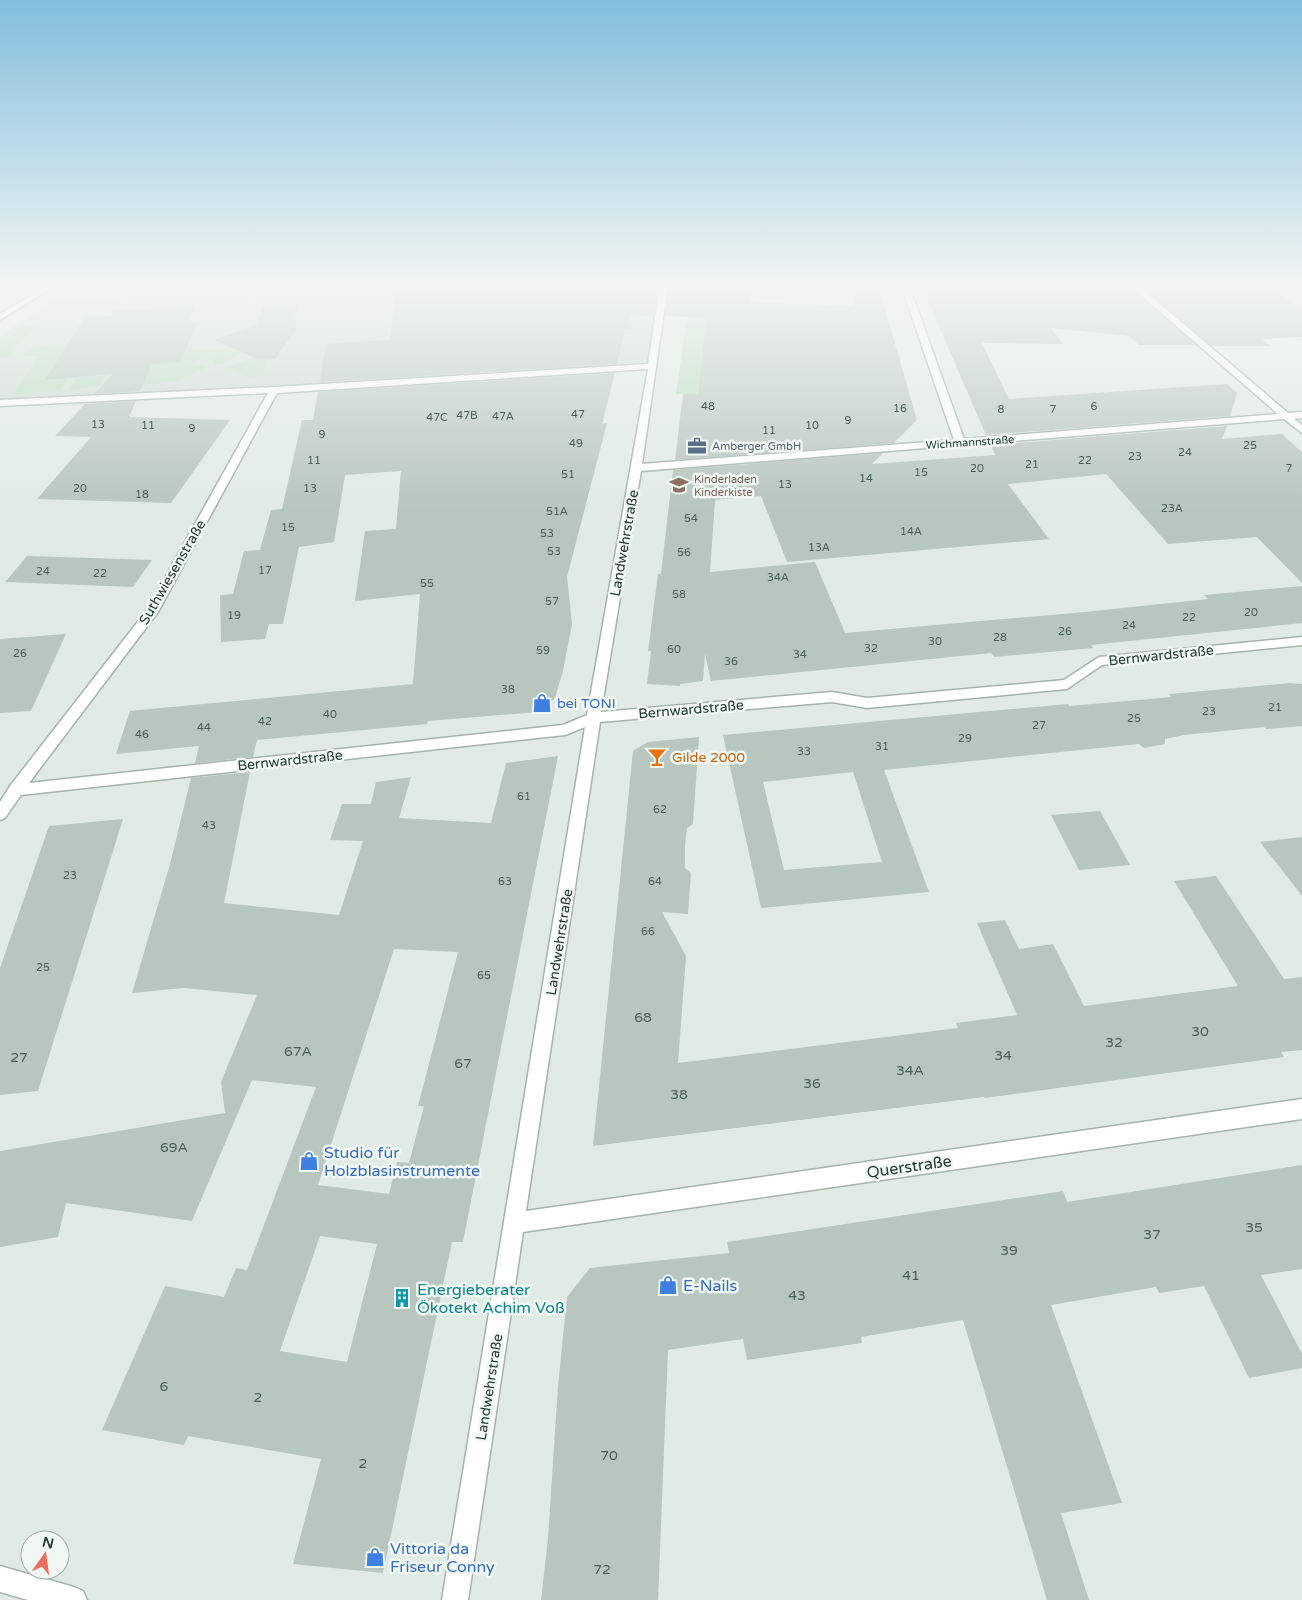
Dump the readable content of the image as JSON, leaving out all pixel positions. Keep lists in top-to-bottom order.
{
  "streets": {
    "street": [
      "Wichmannstraße",
      "Landwehrstraße",
      "Suthwiesenstraße",
      "Bernwardstraße",
      "Querstraße"
    ]
  },
  "crossings": [
    ["Wichmannstraße", "Landwehrstraße"],
    ["Landwehrstraße", "Bernwardstraße"],
    ["Landwehrstraße", "Querstraße"],
    ["Suthwiesenstraße", "Bernwardstraße"]
  ],
  "places": {
    "office": ["Amberger GmbH"],
    "school or university": ["Kinderladen Kinderkiste"],
    "shop": [
      "bei TONI",
      "Studio für Holzblasinstrumente",
      "E-Nails",
      "Vittoria da Friseur Conny"
    ],
    "bar": ["Gilde 2000"],
    "building": ["Energieberater Ökotekt Achim Voß"]
  },
  "house_numbers": [
    "48",
    "6",
    "16",
    "8",
    "7",
    "47",
    "47B",
    "47A",
    "47C",
    "9",
    "13",
    "11",
    "10",
    "9",
    "11",
    "9",
    "49",
    "25",
    "24",
    "23",
    "11",
    "22",
    "21",
    "20",
    "7",
    "15",
    "51",
    "14",
    "13",
    "20",
    "13",
    "18",
    "23A",
    "51A",
    "54",
    "15",
    "14A",
    "53",
    "13A",
    "53",
    "56",
    "17",
    "24",
    "22",
    "34A",
    "55",
    "58",
    "57",
    "20",
    "19",
    "22",
    "24",
    "26",
    "28",
    "30",
    "32",
    "60",
    "59",
    "26",
    "34",
    "36",
    "38",
    "21",
    "23",
    "40",
    "25",
    "42",
    "27",
    "44",
    "46",
    "29",
    "31",
    "33",
    "61",
    "62",
    "43",
    "23",
    "63",
    "64",
    "66",
    "25",
    "65",
    "68",
    "30",
    "32",
    "67A",
    "34",
    "27",
    "67",
    "34A",
    "36",
    "38",
    "69A",
    "35",
    "37",
    "39",
    "41",
    "43",
    "6",
    "2",
    "70",
    "2",
    "72"
  ],
  "north": "top"
}
